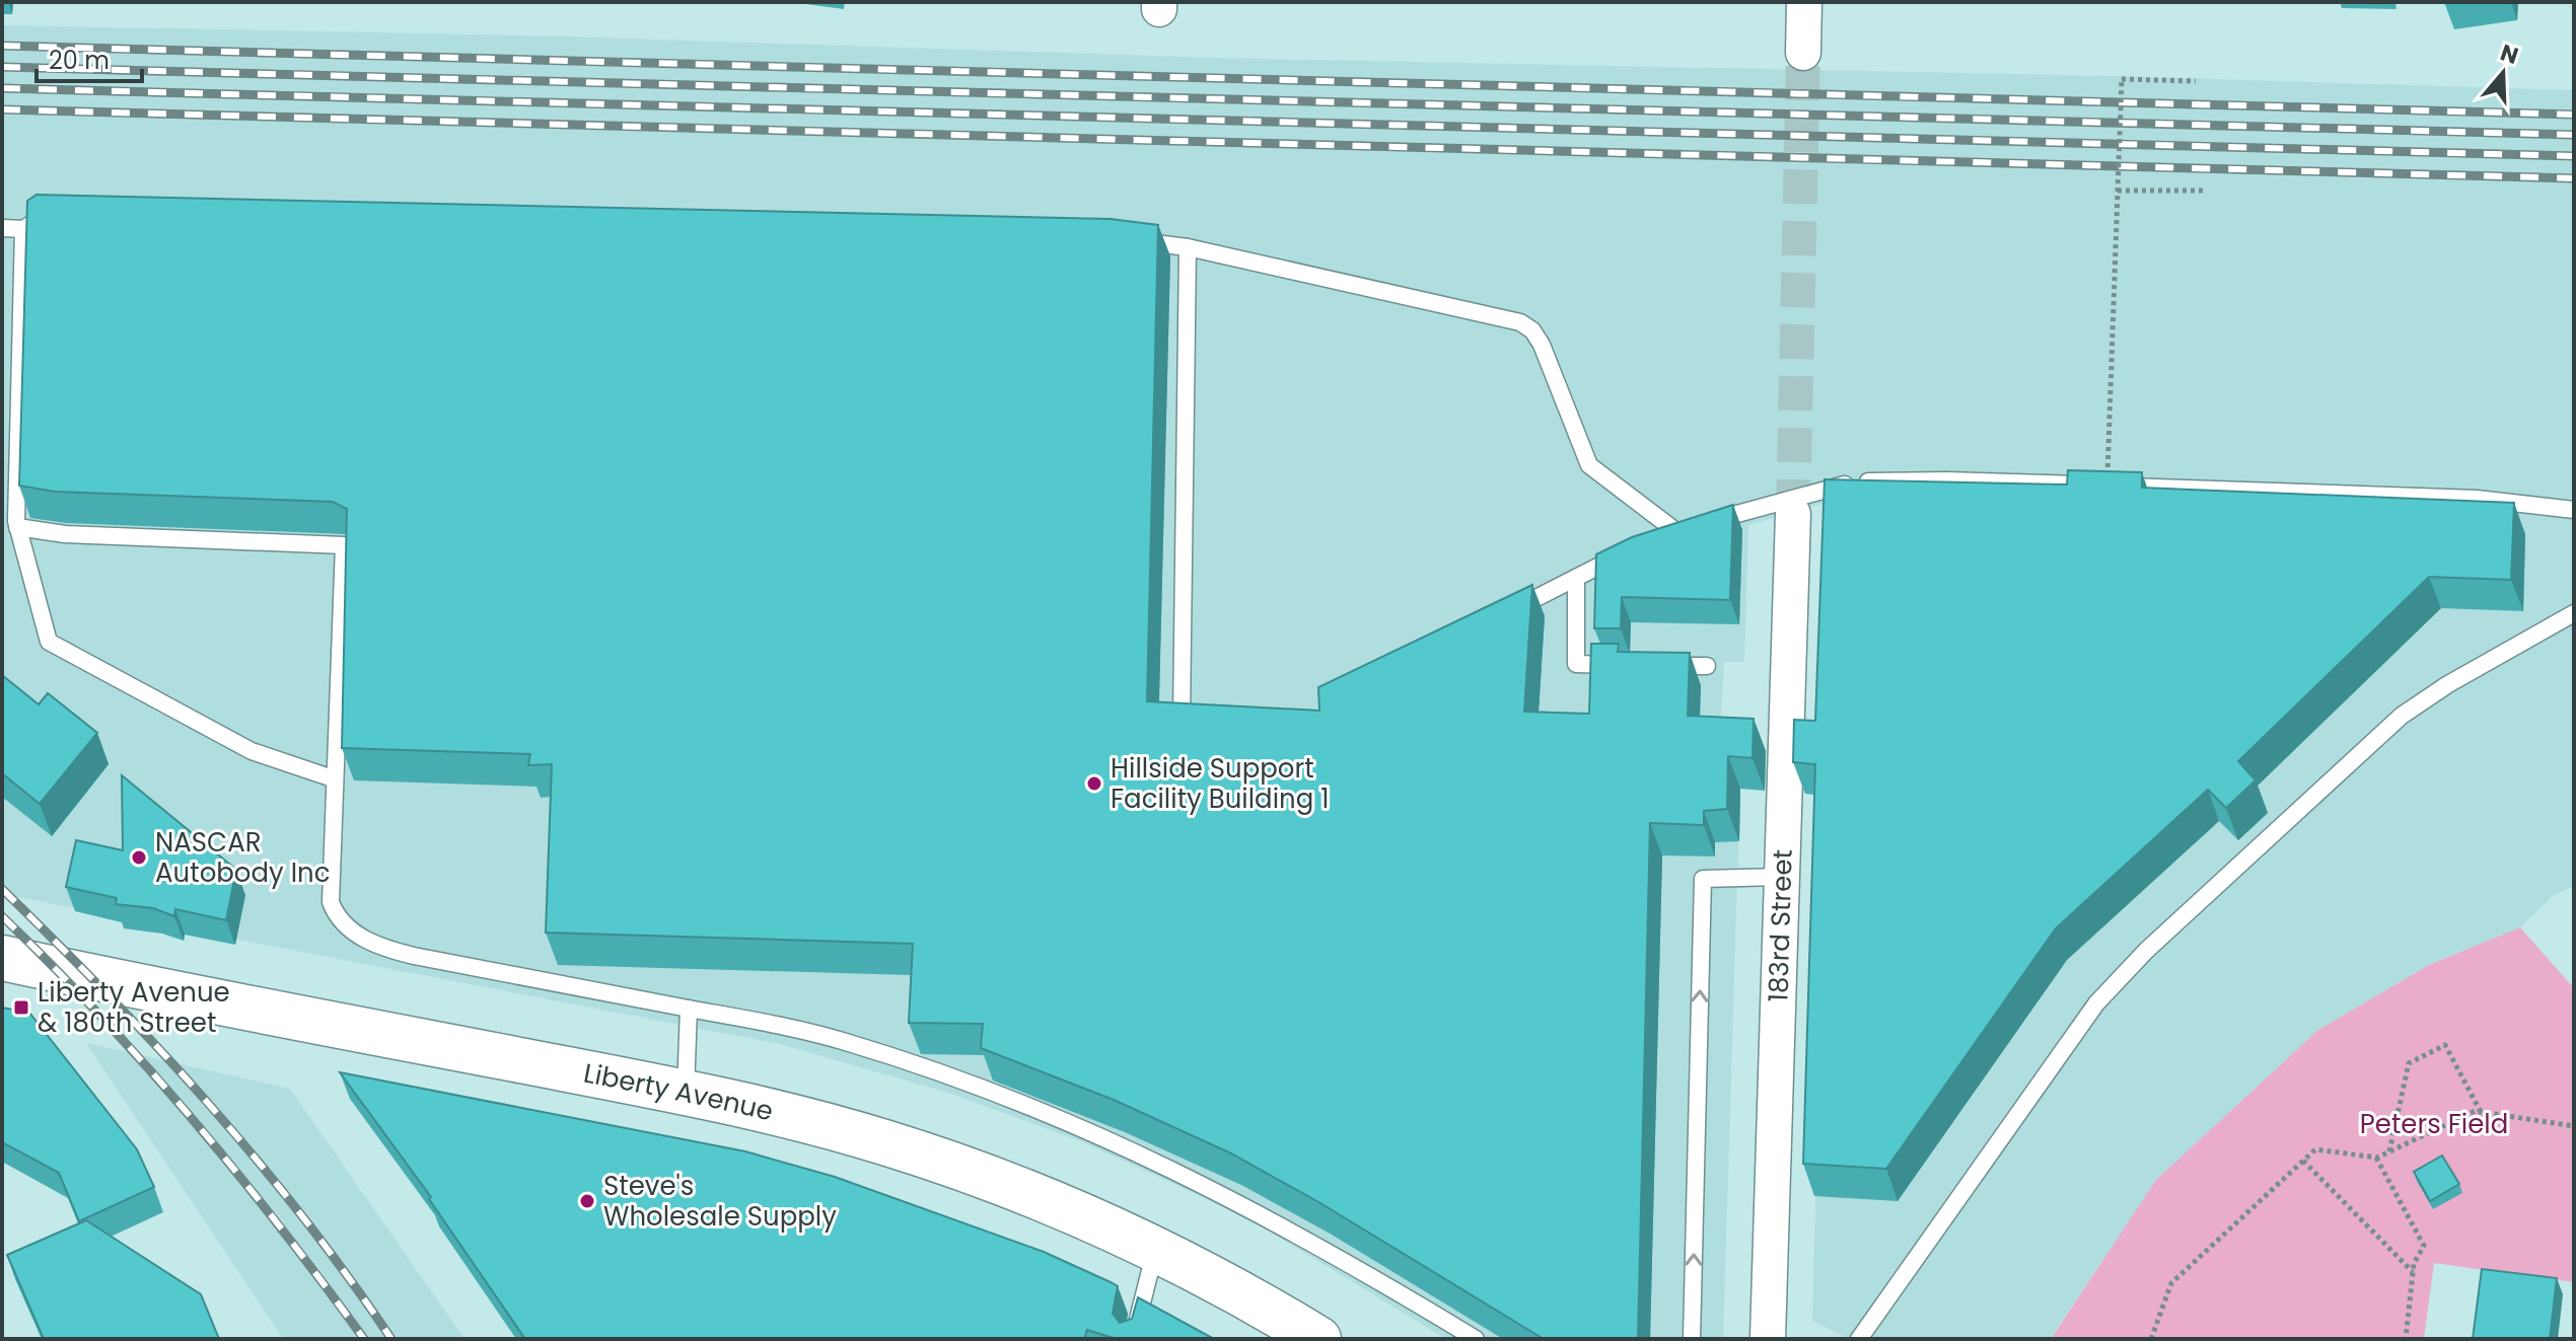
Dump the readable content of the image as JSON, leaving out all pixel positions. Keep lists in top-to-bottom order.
{
  "streets": {
    "main road": ["Liberty Avenue"],
    "street": ["183rd Street"]
  },
  "parks": ["Peters Field"],
  "places": {
    "other": ["Hillside Support Facility Building 1", "NASCAR Autobody Inc", "Steve's Wholesale Supply"],
    "transit": ["Liberty Avenue & 180th Street"]
  },
  "scale_bar": "20 m",
  "north": "top"
}
